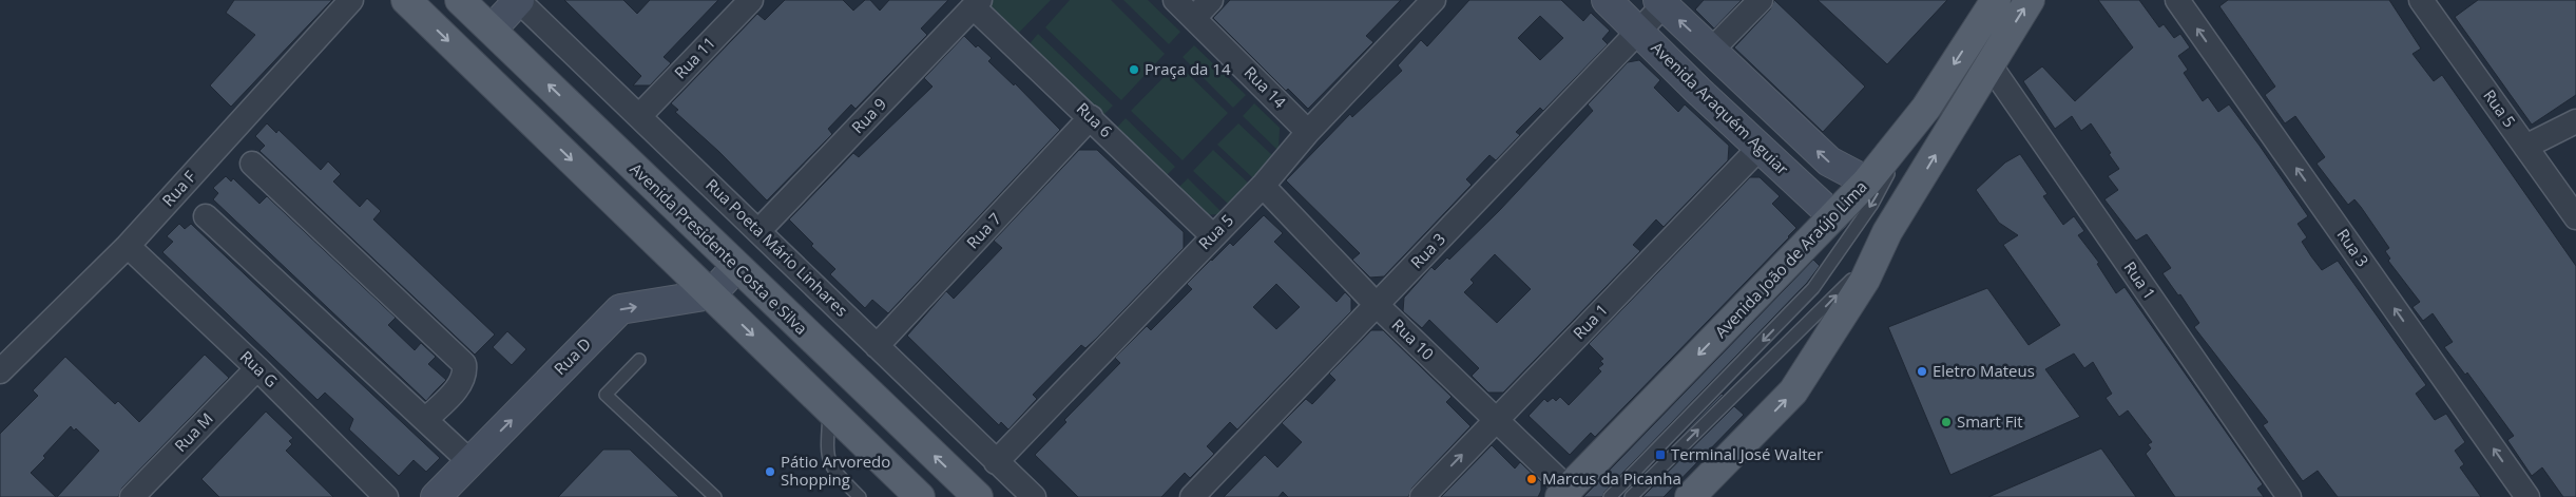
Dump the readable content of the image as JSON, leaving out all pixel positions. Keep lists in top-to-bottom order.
{
  "streets": {
    "main road": ["Avenida Presidente Costa e Silva", "Avenida João de Araújo Lima"],
    "street": [
      "Rua 11",
      "Rua 14",
      "Avenida Araquém Aguiar",
      "Rua 5",
      "Rua 9",
      "Rua 6",
      "Rua F",
      "Rua 7",
      "Rua Poeta Mário Linhares",
      "Rua 3",
      "Rua 1",
      "Rua 10",
      "Rua D",
      "Rua G",
      "Rua M"
    ]
  },
  "crossings": [
    ["Rua 11", "Rua Poeta Mário Linhares"],
    ["Rua 14", "Rua 5"],
    ["Avenida Araquém Aguiar", "Rua 3"],
    ["Avenida Araquém Aguiar", "Avenida João de Araújo Lima"],
    ["Avenida Araquém Aguiar", "Rua 1"],
    ["Rua 5", "Rua 6"],
    ["Rua 5", "Rua Poeta Mário Linhares"],
    ["Rua 5", "Rua 10"],
    ["Rua 9", "Rua 6"],
    ["Rua 9", "Rua Poeta Mário Linhares"],
    ["Rua 6", "Rua 7"],
    ["Rua F", "Rua G"],
    ["Rua 7", "Rua Poeta Mário Linhares"],
    ["Rua 3", "Rua 10"],
    ["Avenida João de Araújo Lima", "Rua 10"],
    ["Rua 1", "Rua 10"],
    ["Rua G", "Rua M"]
  ],
  "one_way": ["Rua 3", "Rua D"],
  "places": {
    "other": [
      "Praça da 14",
      "Eletro Mateus",
      "Smart Fit",
      "Pátio Arvoredo Shopping",
      "Marcus da Picanha"
    ],
    "transit": ["Terminal José Walter"]
  }
}
